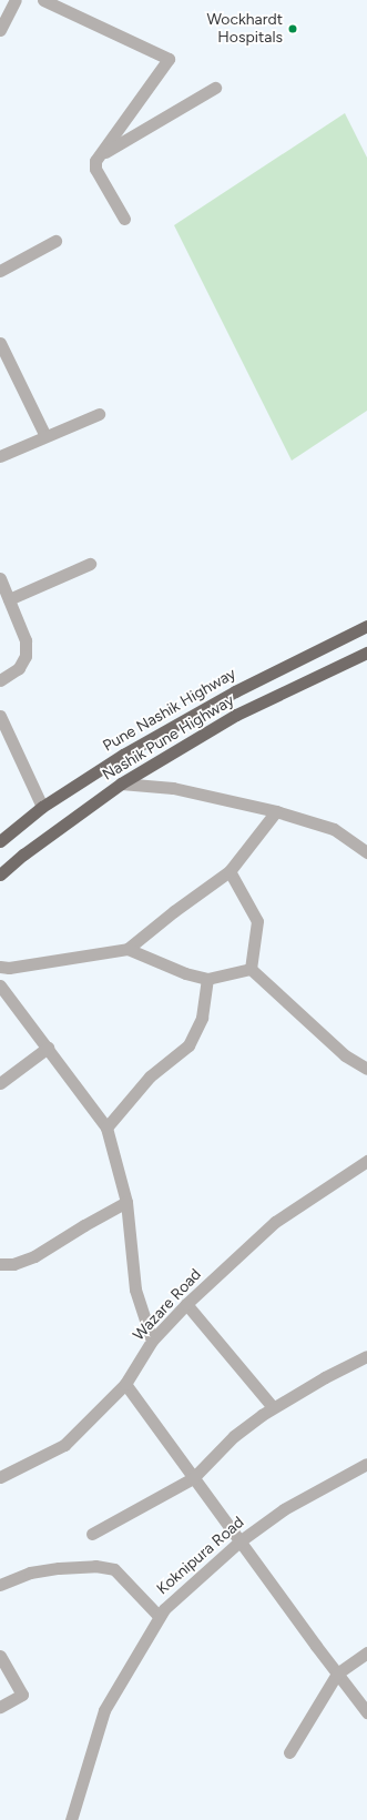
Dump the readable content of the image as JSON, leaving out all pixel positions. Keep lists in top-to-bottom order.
{
  "streets": {
    "highway": ["Pune Nashik Highway", "Nashik Pune Highway"],
    "street": ["Wazare Road", "Koknipura Road"]
  },
  "places": ["Wockhardt Hospitals"]
}
